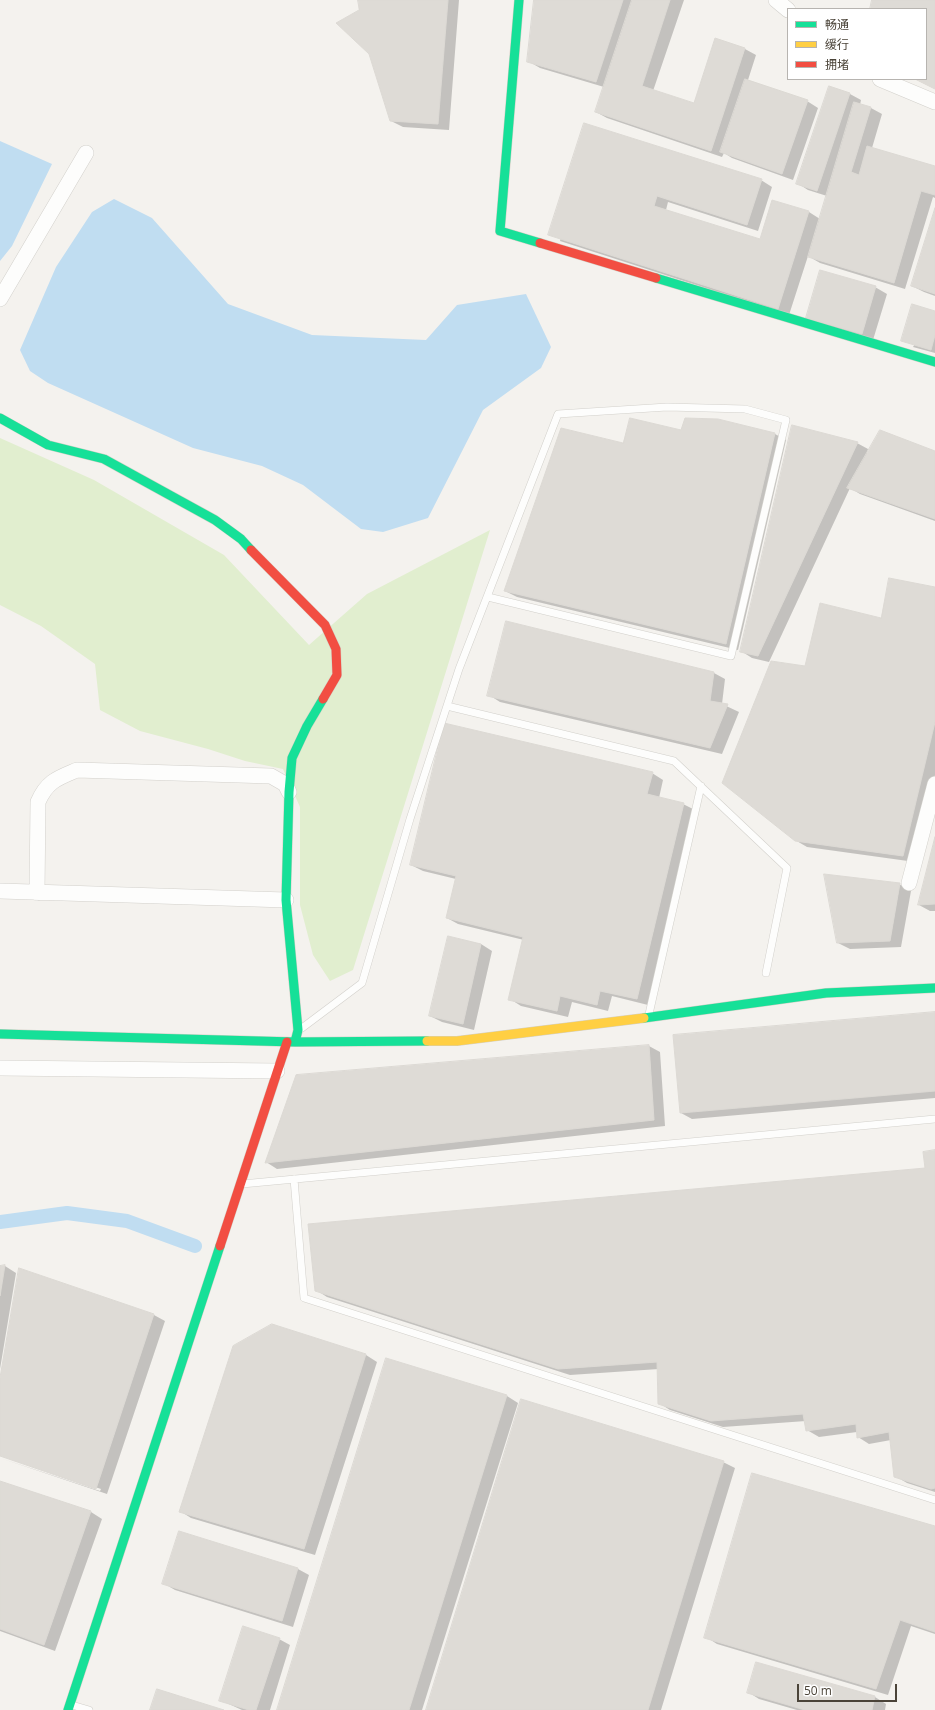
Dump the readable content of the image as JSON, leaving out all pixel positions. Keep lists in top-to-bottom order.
{
  "legend": ["畅通", "缓行", "拥堵"],
  "scale_bar": "50 m"
}
